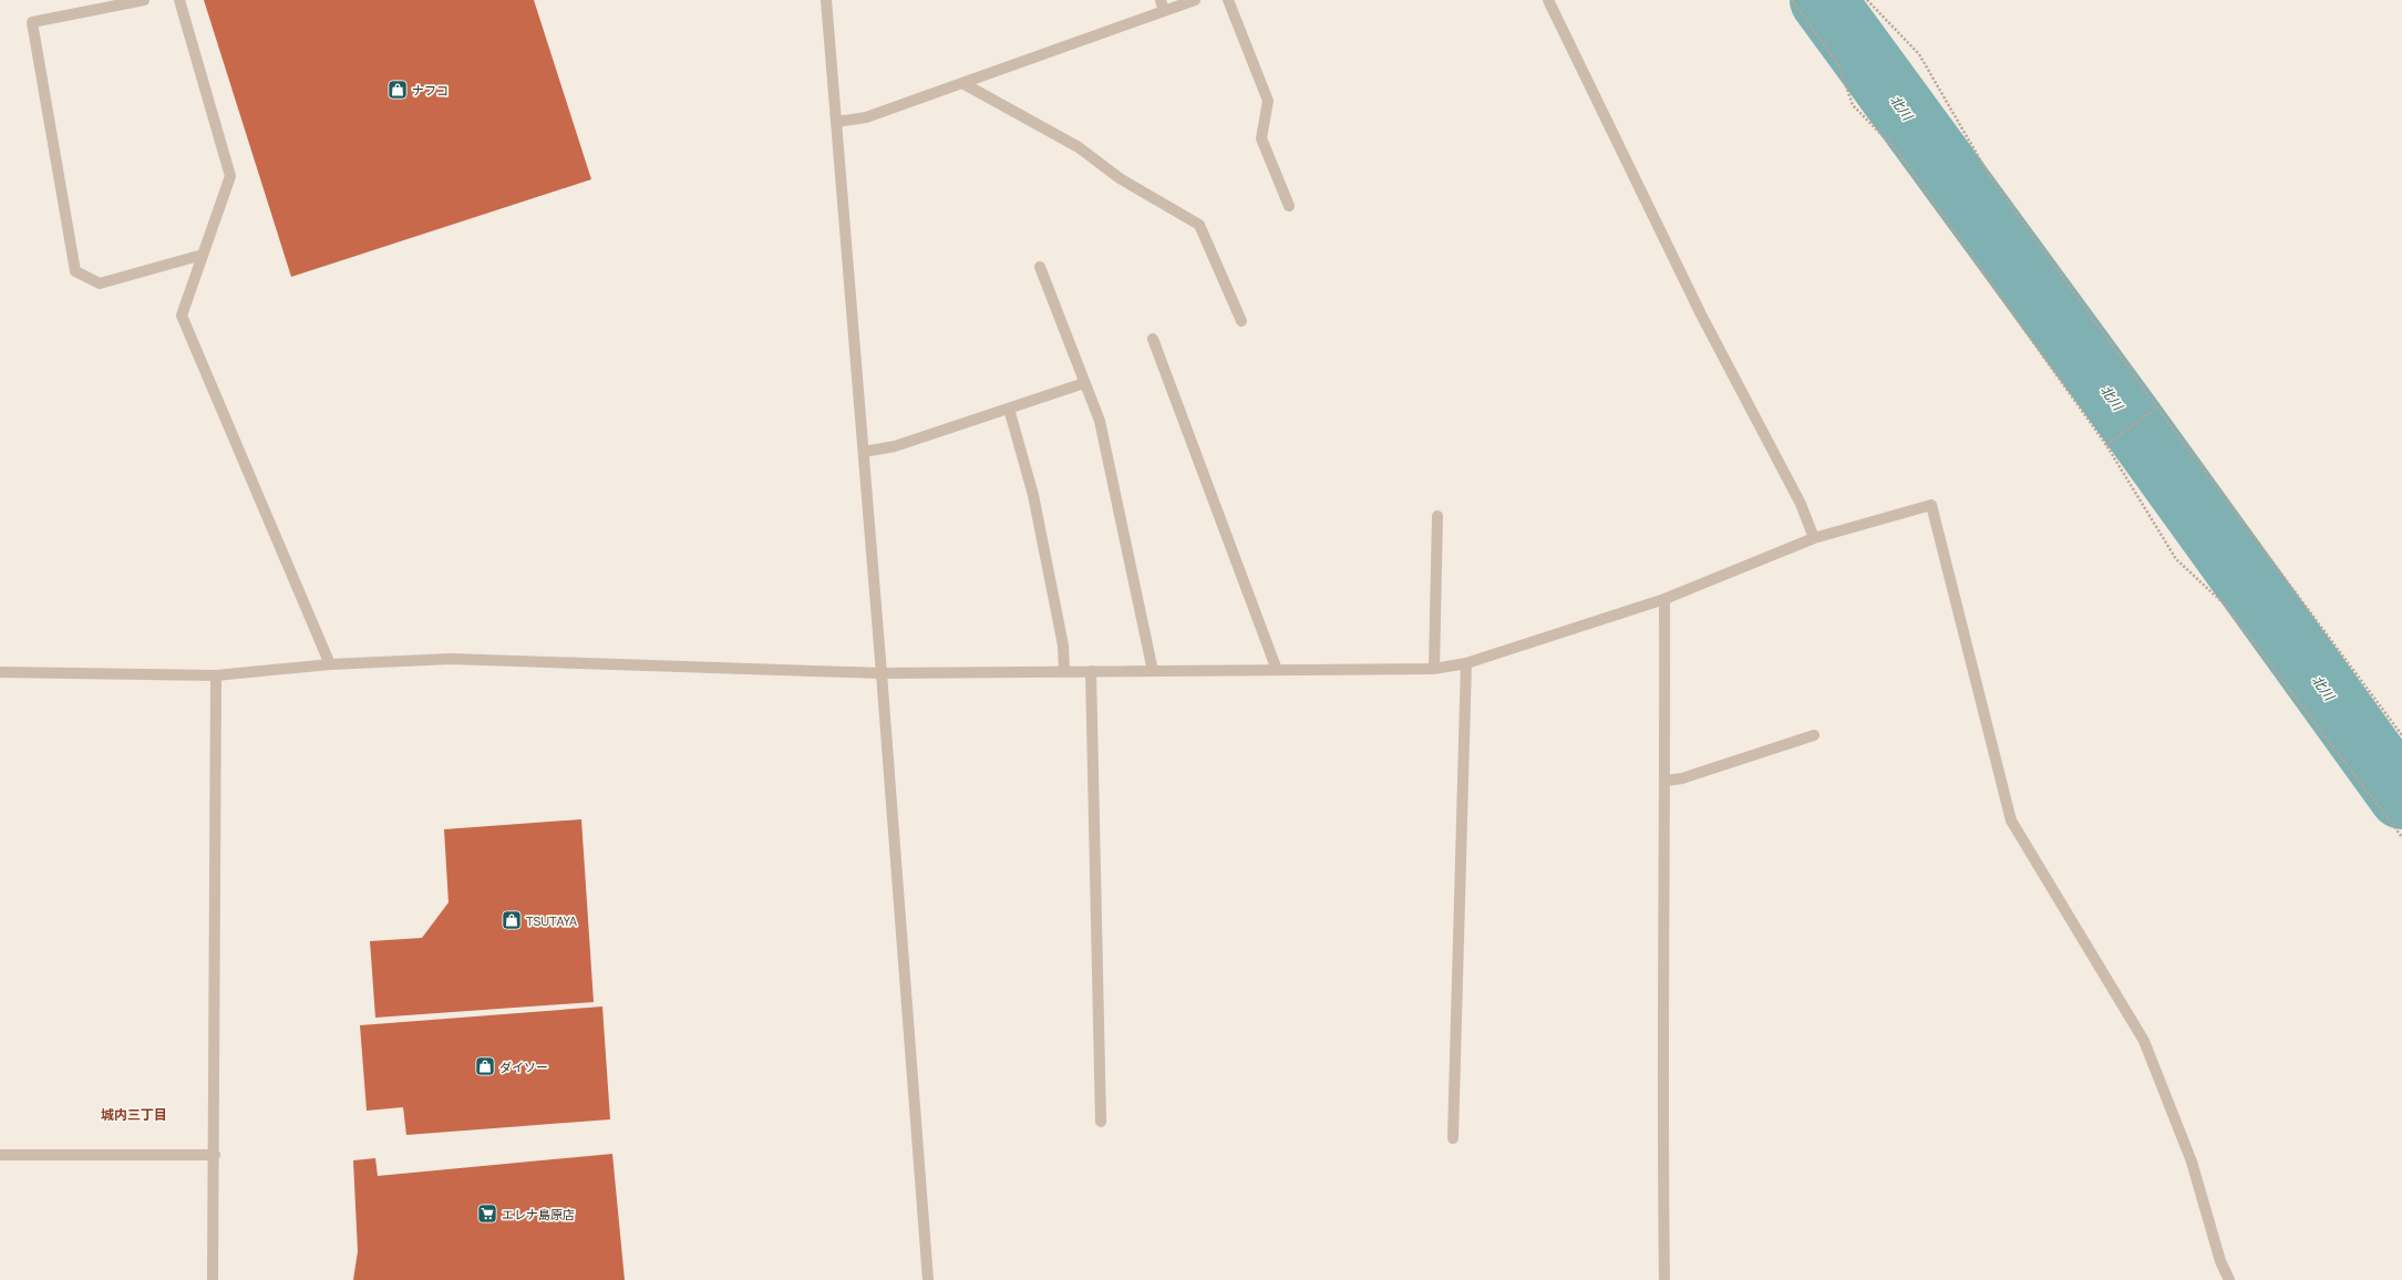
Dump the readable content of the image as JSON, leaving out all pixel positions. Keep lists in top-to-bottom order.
{
  "districts": ["城内三丁目"],
  "water": ["北川"],
  "places": {
    "shop": ["ナフコ", "TSUTAYA", "ダイソー"],
    "supermarket": ["エレナ島原店"]
  }
}
